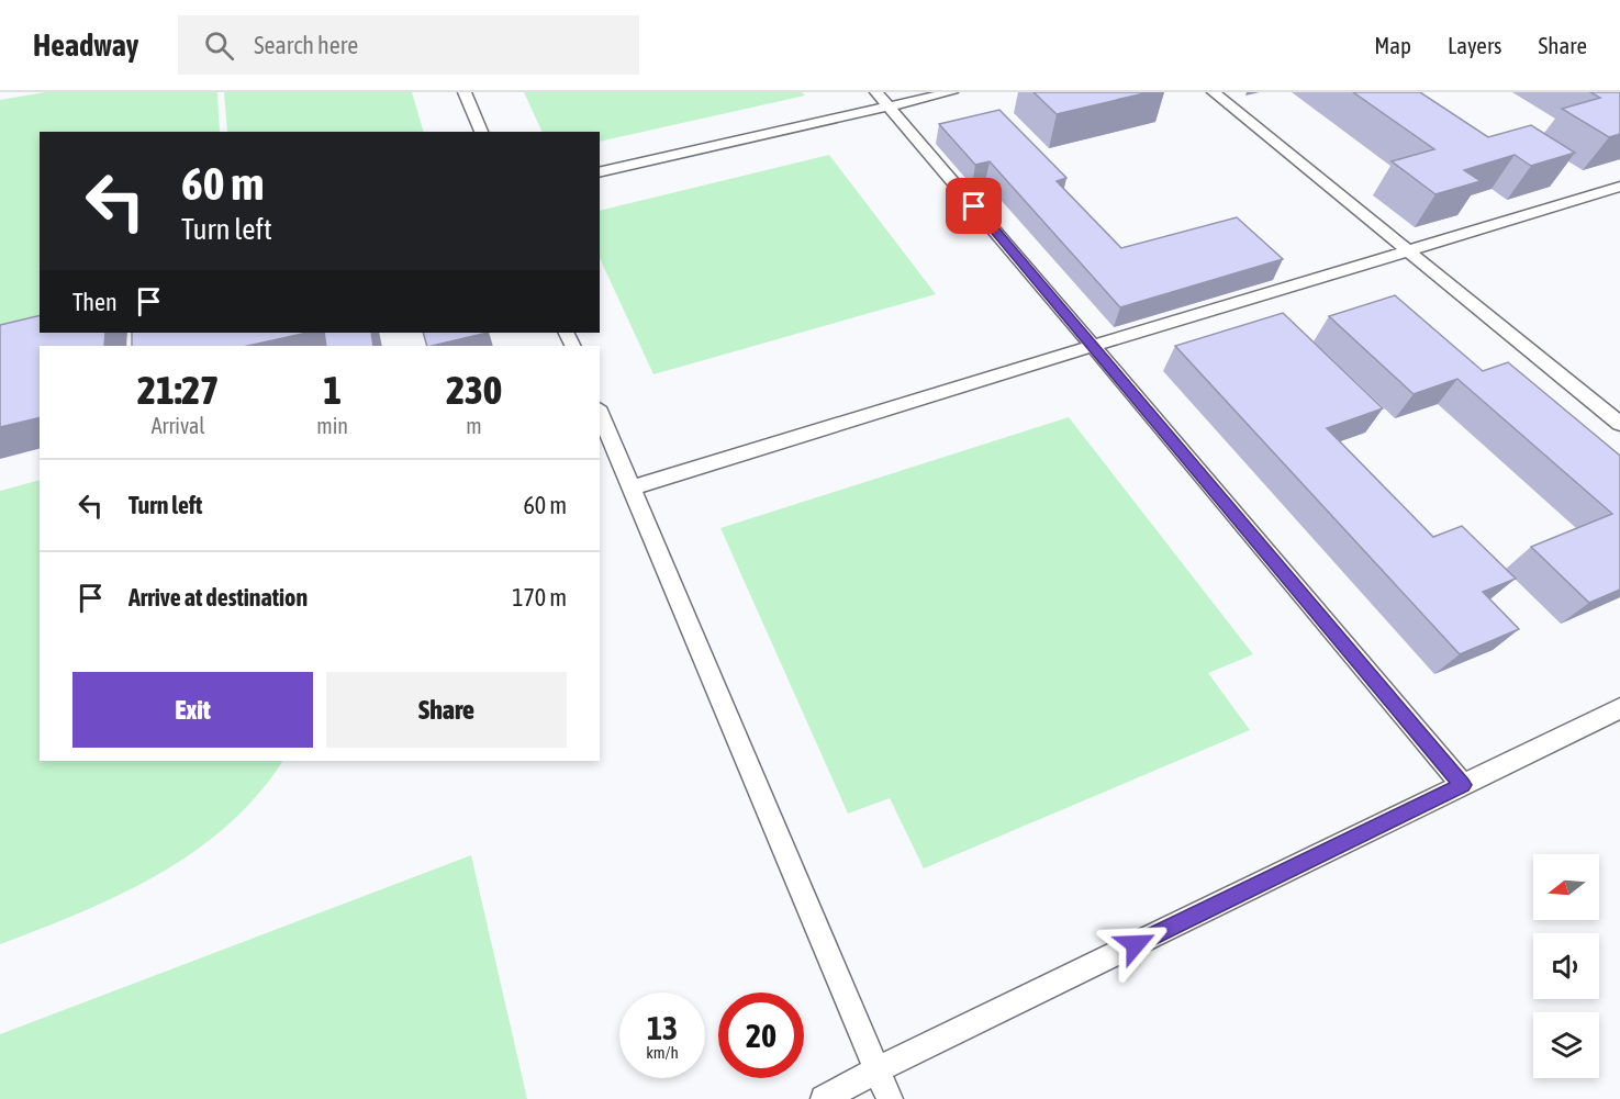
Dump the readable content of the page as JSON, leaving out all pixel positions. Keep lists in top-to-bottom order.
{
  "north": "left",
  "page": {
    "header": "Headway",
    "search": "Search here",
    "nav": ["Map", "Layers", "Share"],
    "turn": ["60 m", "Turn left"],
    "then": "Then",
    "eta": [
      "21:27",
      "Arrival",
      "1",
      "min",
      "230",
      "m"
    ],
    "list": [
      {
        "name": "Turn left",
        "value": "60 m"
      },
      {
        "name": "Arrive at destination",
        "value": "170 m"
      }
    ],
    "buttons": ["Exit", "Share"],
    "speed": "13 km/h",
    "limit": "20"
  }
}
